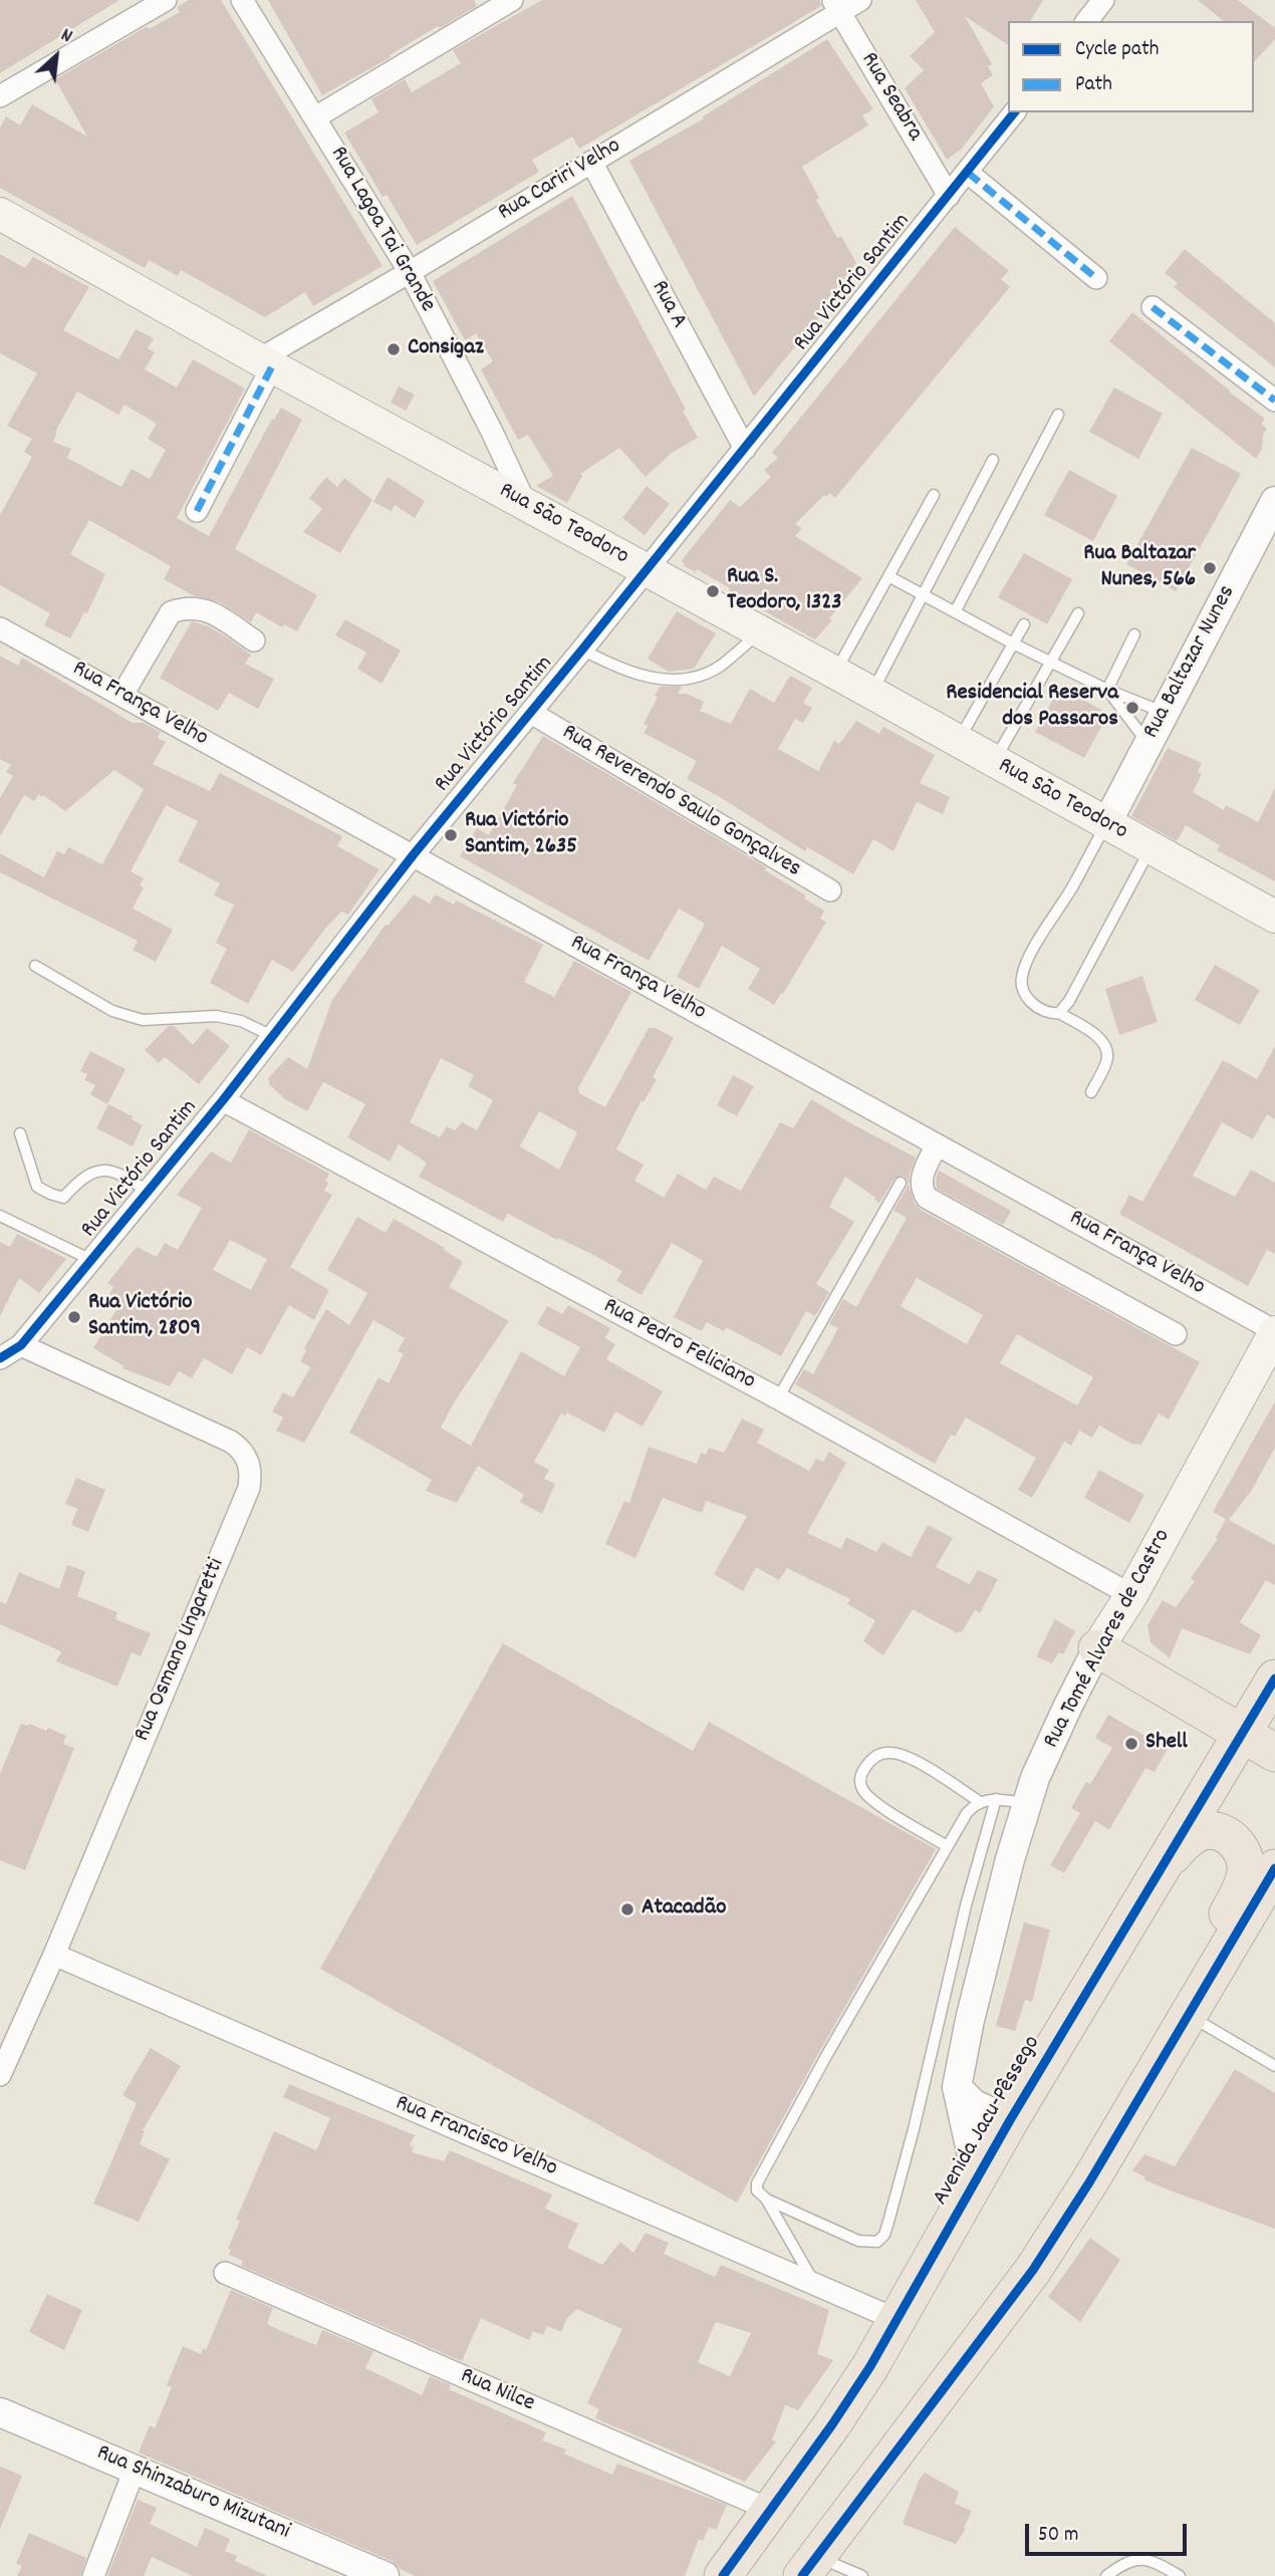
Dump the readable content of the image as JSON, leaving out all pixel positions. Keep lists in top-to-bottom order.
{
  "streets": {
    "highway": ["Avenida Jacu-Pêssego"],
    "main road": ["Rua São Teodoro", "Rua Tomé Alvares de Castro"],
    "street": [
      "Rua Seabra",
      "Rua Cariri Velho",
      "Rua Lagoa Tai Grande",
      "Rua Victório Santim",
      "Rua A",
      "Rua Baltazar Nunes",
      "Rua França Velho",
      "Rua Reverendo Saulo Gonçalves",
      "Rua Pedro Feliciano",
      "Rua Osmano Ungaretti",
      "Rua Francisco Velho",
      "Rua Nilce",
      "Rua Shinzaburo Mizutani"
    ]
  },
  "crossings": [
    ["Rua Seabra", "Rua Cariri Velho"],
    ["Rua Seabra", "Rua Victório Santim"],
    ["Rua Cariri Velho", "Rua Lagoa Tai Grande"],
    ["Rua Cariri Velho", "Rua A"],
    ["Rua Cariri Velho", "Rua São Teodoro"],
    ["Rua Lagoa Tai Grande", "Rua São Teodoro"],
    ["Rua Victório Santim", "Rua A"],
    ["Rua Victório Santim", "Rua São Teodoro"],
    ["Rua Victório Santim", "Rua França Velho"],
    ["Rua Victório Santim", "Rua Reverendo Saulo Gonçalves"],
    ["Rua Victório Santim", "Rua Pedro Feliciano"],
    ["Rua Victório Santim", "Rua Osmano Ungaretti"],
    ["Rua São Teodoro", "Rua Baltazar Nunes"],
    ["Rua França Velho", "Rua Tomé Alvares de Castro"],
    ["Rua Pedro Feliciano", "Rua Tomé Alvares de Castro"],
    ["Rua Tomé Alvares de Castro", "Avenida Jacu-Pêssego"],
    ["Rua Osmano Ungaretti", "Rua Francisco Velho"],
    ["Avenida Jacu-Pêssego", "Rua Francisco Velho"],
    ["Avenida Jacu-Pêssego", "Rua Nilce"]
  ],
  "places": [
    "Consigaz",
    "Rua Baltazar Nunes, 566",
    "Rua S. Teodoro, 1323",
    "Residencial Reserva dos Passaros",
    "Rua Victório Santim, 2635",
    "Rua Victório Santim, 2809",
    "Shell",
    "Atacadão"
  ],
  "legend": ["Cycle path", "Path"],
  "scale_bar": "50 m",
  "north": "top right"
}
